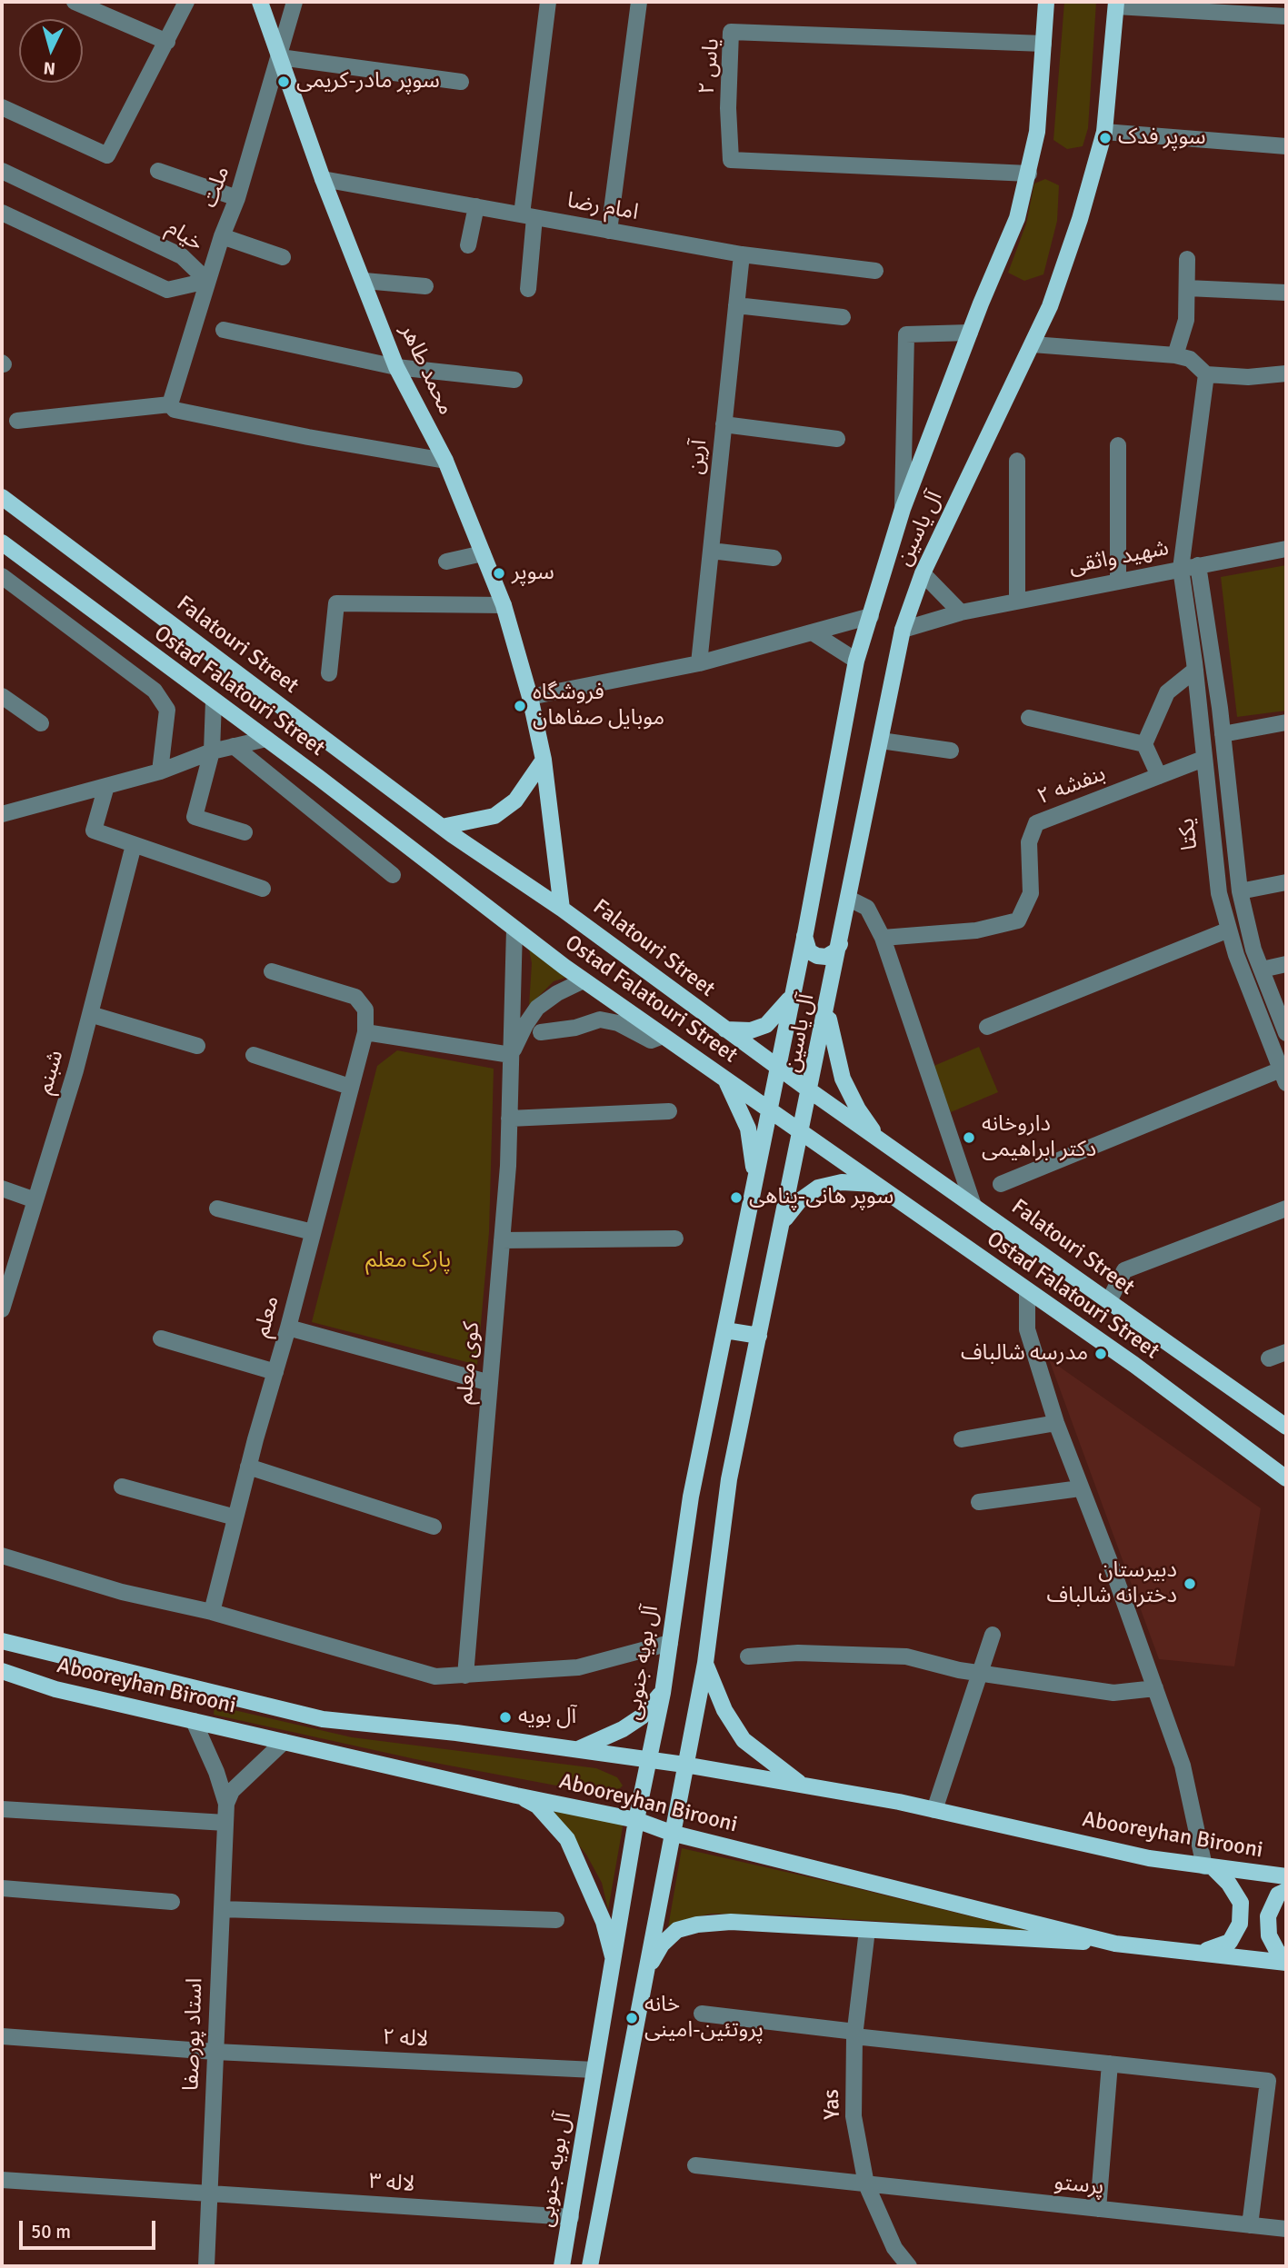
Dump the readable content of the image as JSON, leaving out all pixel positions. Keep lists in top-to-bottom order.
{
  "streets": {
    "main road": [
      "محمد طاهر",
      "آل یاسین",
      "Falatouri Street",
      "Ostad Falatouri Street",
      "آل بویه جنوبی",
      "Abooreyhan Birooni"
    ],
    "street": [
      "یاس ۲",
      "ملت",
      "امام رضا",
      "خیام",
      "آرین",
      "شهید واثقی",
      "بنفشه ۲",
      "یکتا",
      "شبنم",
      "معلم",
      "کوی معلم",
      "استاد پورصفا",
      "لاله ۲",
      "Yas",
      "لاله ۳",
      "پرستو"
    ]
  },
  "crossings": [
    ["یاس ۲", "آل یاسین"],
    ["ملت", "خیام"],
    ["ملت", "محمد طاهر"],
    ["امام رضا", "محمد طاهر"],
    ["امام رضا", "آرین"],
    ["محمد طاهر", "Falatouri Street"],
    ["آل یاسین", "شهید واثقی"],
    ["آل یاسین", "Falatouri Street"],
    ["آل یاسین", "آل بویه جنوبی"],
    ["شهید واثقی", "یکتا"],
    ["Falatouri Street", "آل بویه جنوبی"],
    ["Ostad Falatouri Street", "کوی معلم"],
    ["Ostad Falatouri Street", "آل بویه جنوبی"],
    ["بنفشه ۲", "یکتا"],
    ["آل بویه جنوبی", "Abooreyhan Birooni"],
    ["آل بویه جنوبی", "لاله ۲"],
    ["آل بویه جنوبی", "لاله ۳"],
    ["استاد پورصفا", "لاله ۲"],
    ["استاد پورصفا", "لاله ۳"],
    ["Yas", "پرستو"]
  ],
  "parks": ["پارک معلم"],
  "places": [
    "سوپر مادر-کریمی",
    "سوپر فدک",
    "سوپر",
    "فروشگاه موبایل صفاهان",
    "داروخانه دکتر ابراهیمی",
    "سوپر هانی-پناهی",
    "مدرسه شالباف",
    "دبیرستان دخترانه شالباف",
    "آل بویه",
    "خانه پروتئین-امینی"
  ],
  "scale_bar": "50 m",
  "north": "bottom"
}
